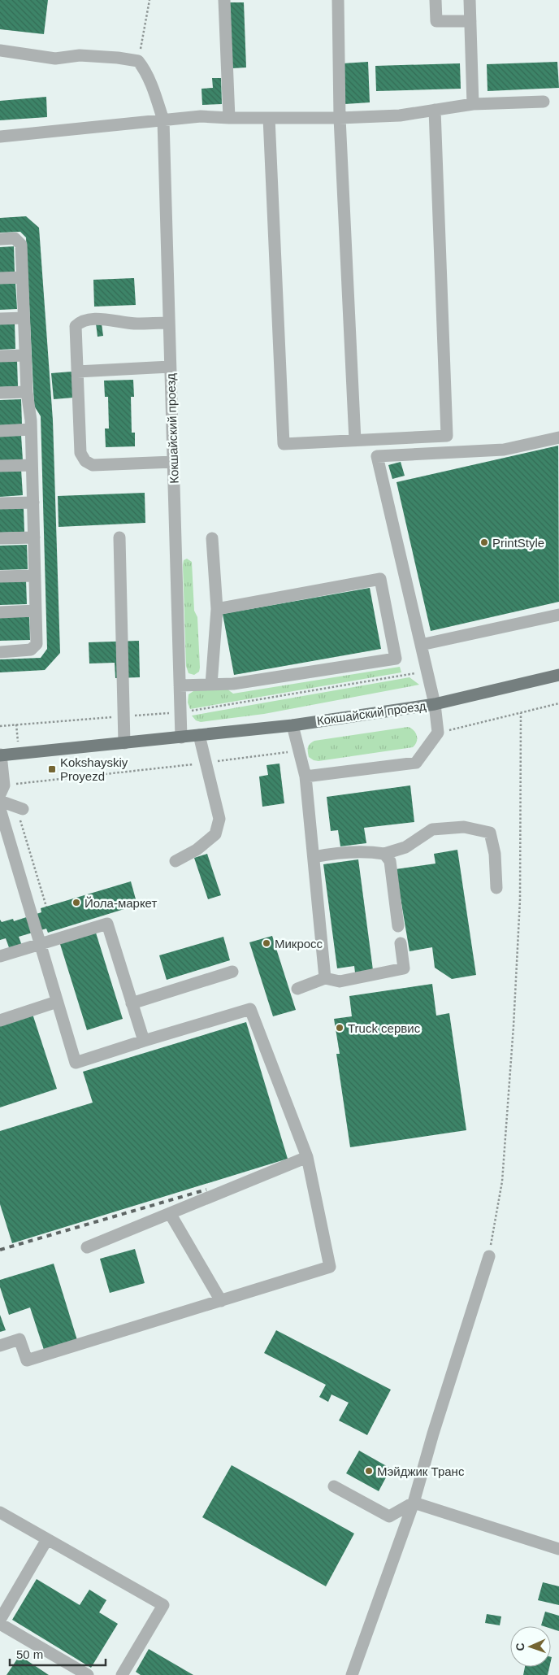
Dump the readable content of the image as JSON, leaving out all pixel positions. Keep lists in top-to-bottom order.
{
  "streets": {
    "main road": ["Кокшайский проезд"]
  },
  "places": {
    "other": [
      "PrintStyle",
      "Йола-маркет",
      "Микросс",
      "Truck сервис",
      "Мэйджик Транс"
    ],
    "transit": ["Kokshayskiy Proyezd"]
  },
  "scale_bar": "50 m",
  "north": "left"
}
